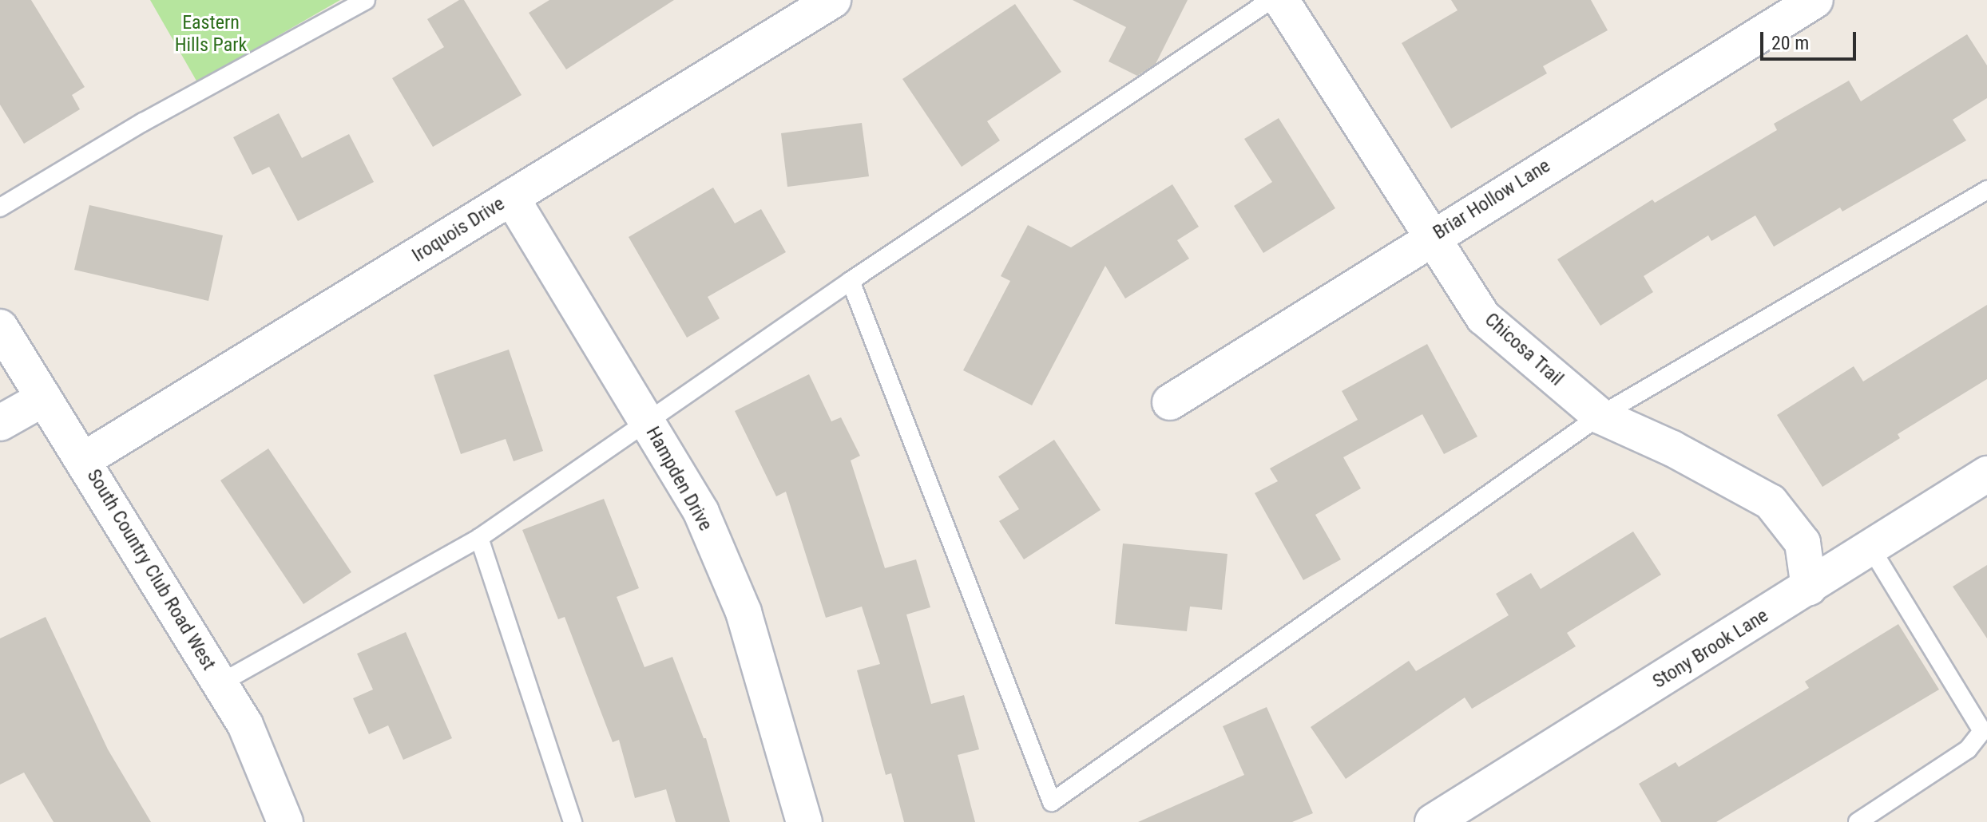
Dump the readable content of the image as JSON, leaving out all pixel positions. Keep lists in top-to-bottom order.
{
  "streets": {
    "street": [
      "Briar Hollow Lane",
      "Iroquois Drive",
      "Chicosa Trail",
      "Hampden Drive",
      "South Country Club Road West",
      "Stony Brook Lane"
    ]
  },
  "crossings": [
    ["Briar Hollow Lane", "Chicosa Trail"],
    ["Iroquois Drive", "Hampden Drive"],
    ["Iroquois Drive", "South Country Club Road West"],
    ["Chicosa Trail", "Stony Brook Lane"]
  ],
  "parks": ["Eastern Hills Park"],
  "scale_bar": "20 m"
}
